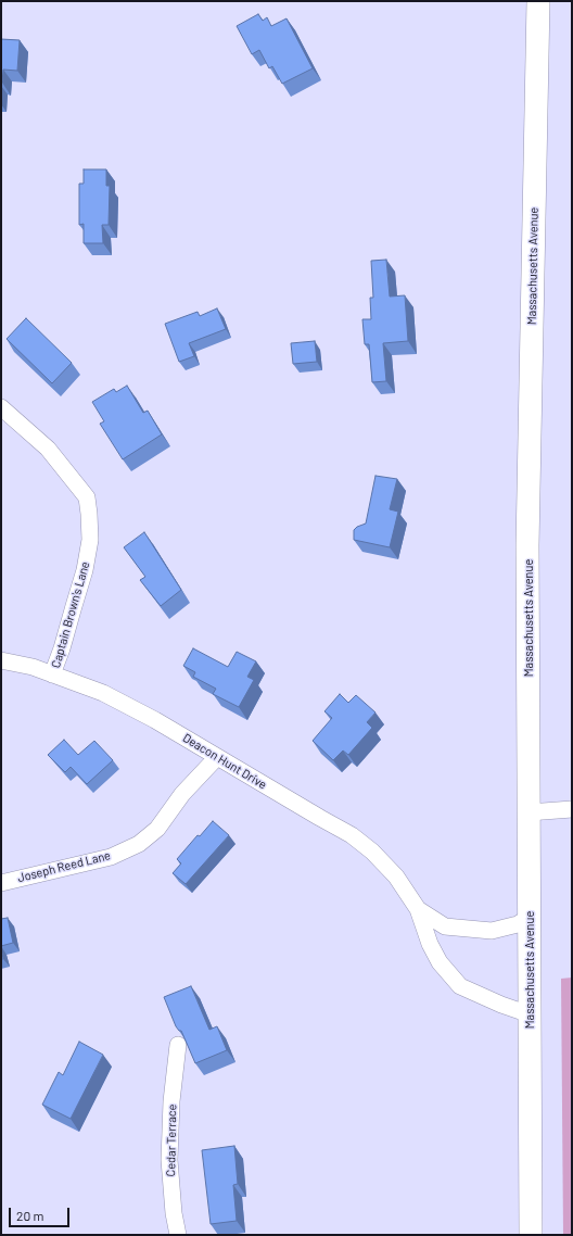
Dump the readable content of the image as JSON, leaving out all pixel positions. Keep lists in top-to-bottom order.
{
  "streets": {
    "main road": ["Massachusetts Avenue"],
    "street": [
      "Captain Brown's Lane",
      "Deacon Hunt Drive",
      "Joseph Reed Lane",
      "Cedar Terrace"
    ]
  },
  "crossings": [
    ["Massachusetts Avenue", "Deacon Hunt Drive"],
    ["Captain Brown's Lane", "Deacon Hunt Drive"],
    ["Deacon Hunt Drive", "Joseph Reed Lane"]
  ],
  "scale_bar": "20 m"
}
